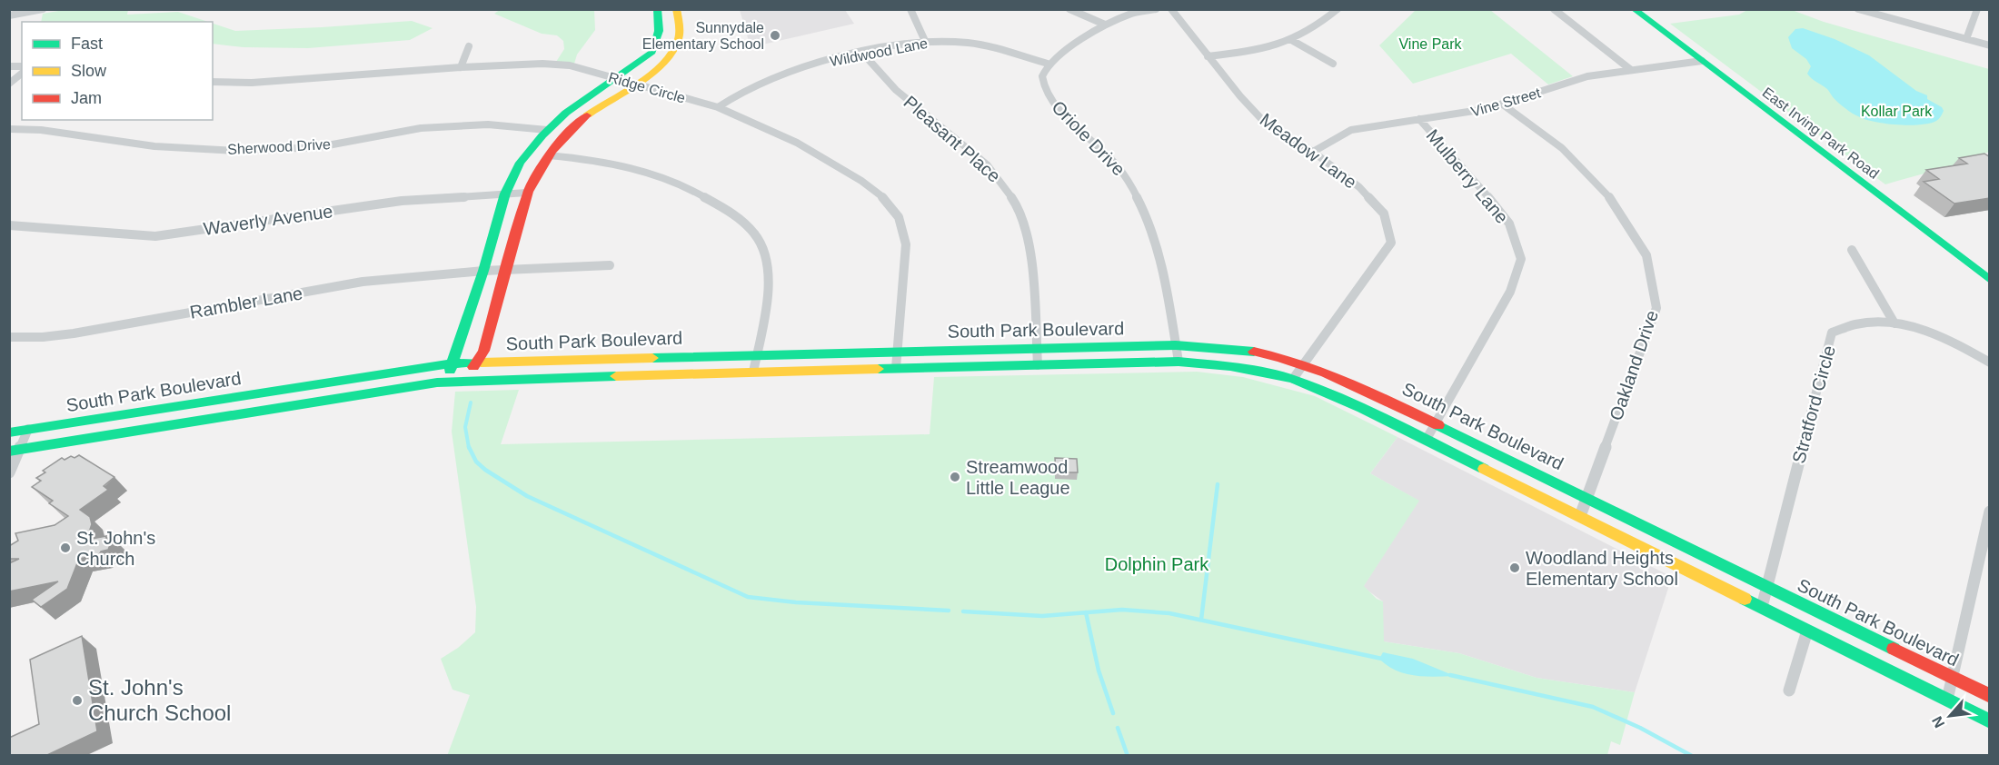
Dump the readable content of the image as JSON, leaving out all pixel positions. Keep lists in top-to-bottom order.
{
  "streets": {
    "street": [
      "Wildwood Lane",
      "Ridge Circle",
      "Vine Street",
      "East Irving Park Road",
      "Oriole Drive",
      "Pleasant Place",
      "Sherwood Drive",
      "Meadow Lane",
      "Mulberry Lane",
      "Waverly Avenue",
      "Rambler Lane",
      "South Park Boulevard",
      "Oakland Drive",
      "Stratford Circle"
    ]
  },
  "crossings": [
    ["Wildwood Lane", "Ridge Circle"],
    ["Wildwood Lane", "Oriole Drive"],
    ["Wildwood Lane", "Pleasant Place"],
    ["Ridge Circle", "South Park Boulevard"],
    ["Vine Street", "East Irving Park Road"],
    ["Vine Street", "Meadow Lane"],
    ["Vine Street", "Mulberry Lane"],
    ["Vine Street", "Oakland Drive"],
    ["Oriole Drive", "South Park Boulevard"],
    ["Pleasant Place", "South Park Boulevard"],
    ["Meadow Lane", "South Park Boulevard"],
    ["Mulberry Lane", "South Park Boulevard"],
    ["South Park Boulevard", "Oakland Drive"],
    ["South Park Boulevard", "Stratford Circle"]
  ],
  "parks": ["Vine Park", "Kollar Park", "Dolphin Park"],
  "places": [
    "Sunnydale Elementary School",
    "Streamwood Little League",
    "St. John's Church",
    "Woodland Heights Elementary School",
    "St. John's Church School"
  ],
  "legend": ["Fast", "Slow", "Jam"],
  "north": "bottom left"
}
